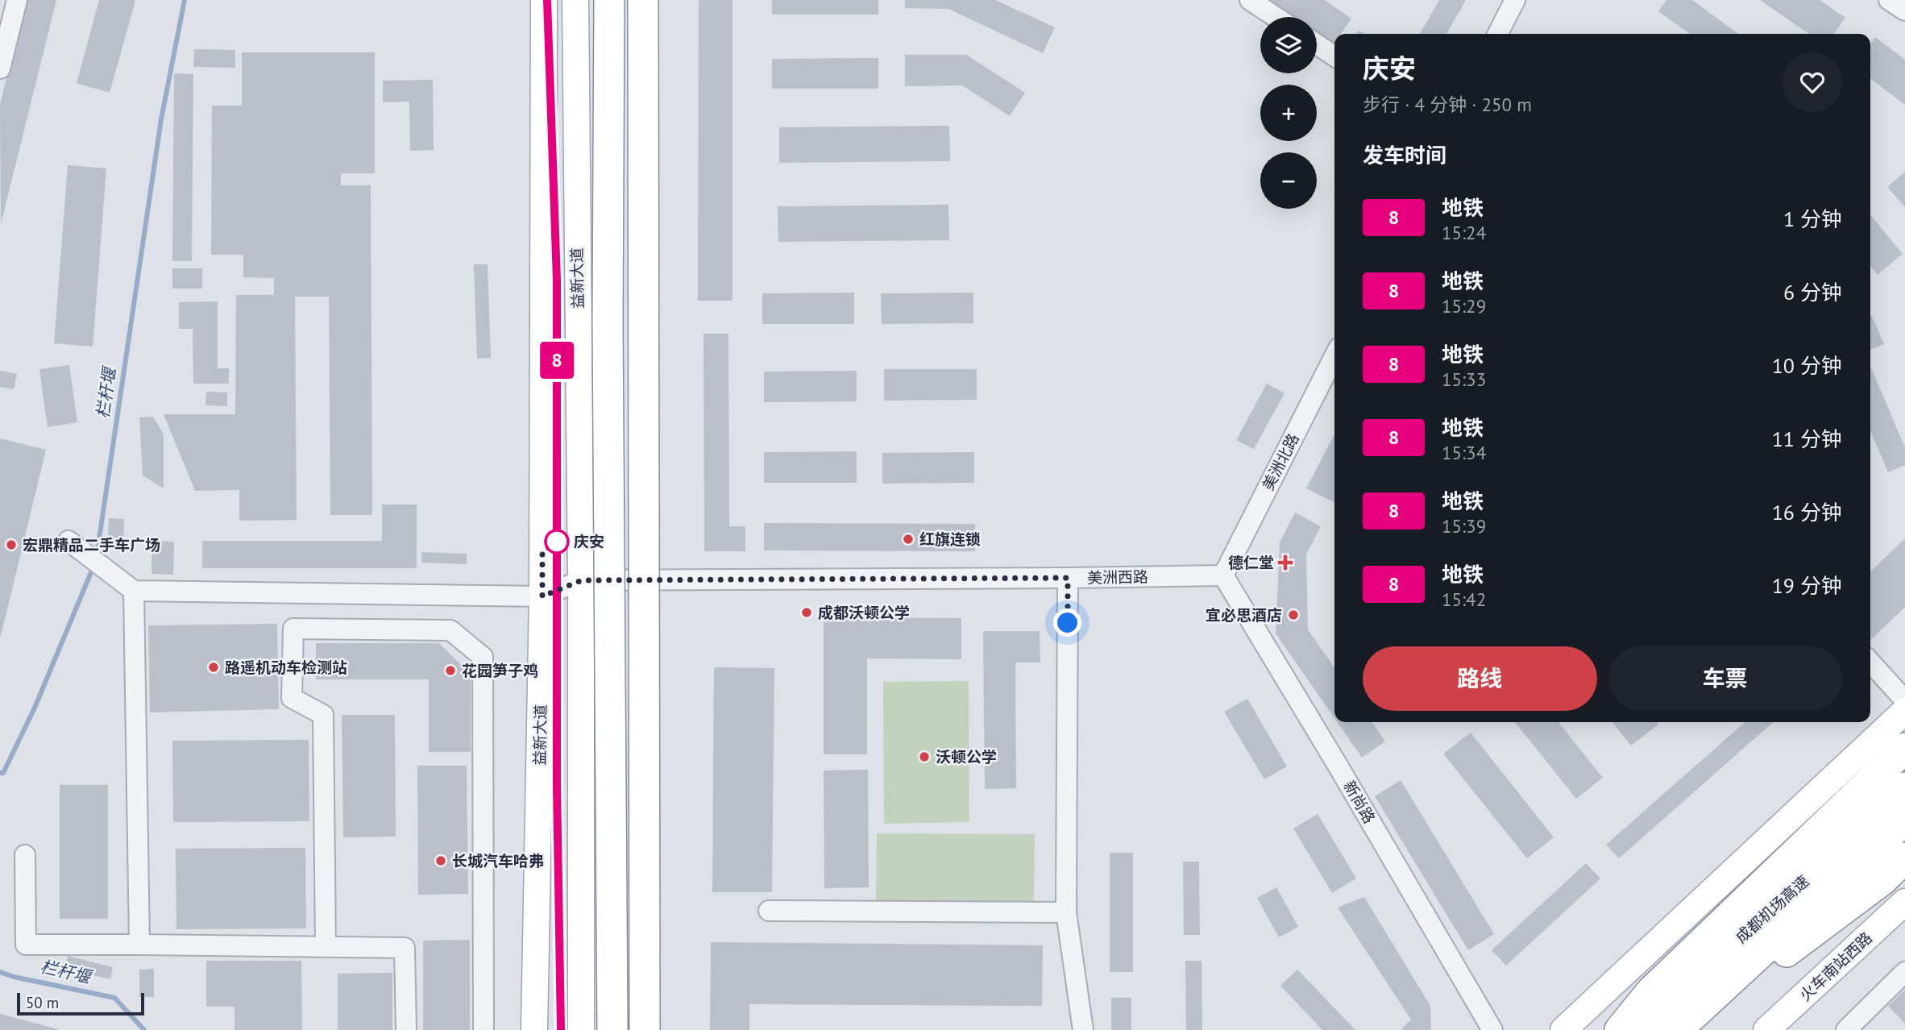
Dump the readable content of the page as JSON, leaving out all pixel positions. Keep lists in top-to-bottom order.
{
  "streets": {
    "highway": ["成都机场高速"],
    "main road": ["益新大道", "火车南站西路"],
    "street": ["美洲北路", "美洲西路", "新尚路"]
  },
  "crossings": [
    ["益新大道", "美洲西路"],
    ["美洲北路", "美洲西路"],
    ["美洲北路", "新尚路"],
    ["美洲西路", "新尚路"]
  ],
  "water": ["栏杆堰"],
  "places": {
    "other": [
      "红旗连锁",
      "庆安",
      "宏鼎精品二手车广场",
      "成都沃顿公学",
      "宜必思酒店",
      "路遥机动车检测站",
      "花园笋子鸡",
      "沃顿公学",
      "长城汽车哈弗"
    ],
    "health": ["德仁堂"]
  },
  "lines": ["metro line 8"],
  "scale_bar": "50 m",
  "page": {
    "on_map": "8",
    "map_buttons": ["+", "−"],
    "heading": [
      ["庆安", "步行 · 4 分钟 · 250 m"],
      "发车时间"
    ],
    "list": [
      {
        "mark": "8",
        "name": "地铁",
        "note": "15:24",
        "value": "1 分钟"
      },
      {
        "mark": "8",
        "name": "地铁",
        "note": "15:29",
        "value": "6 分钟"
      },
      {
        "mark": "8",
        "name": "地铁",
        "note": "15:33",
        "value": "10 分钟"
      },
      {
        "mark": "8",
        "name": "地铁",
        "note": "15:34",
        "value": "11 分钟"
      },
      {
        "mark": "8",
        "name": "地铁",
        "note": "15:39",
        "value": "16 分钟"
      },
      {
        "mark": "8",
        "name": "地铁",
        "note": "15:42",
        "value": "19 分钟"
      }
    ],
    "buttons": ["路线", "车票"],
    "scale": "50 m"
  }
}
